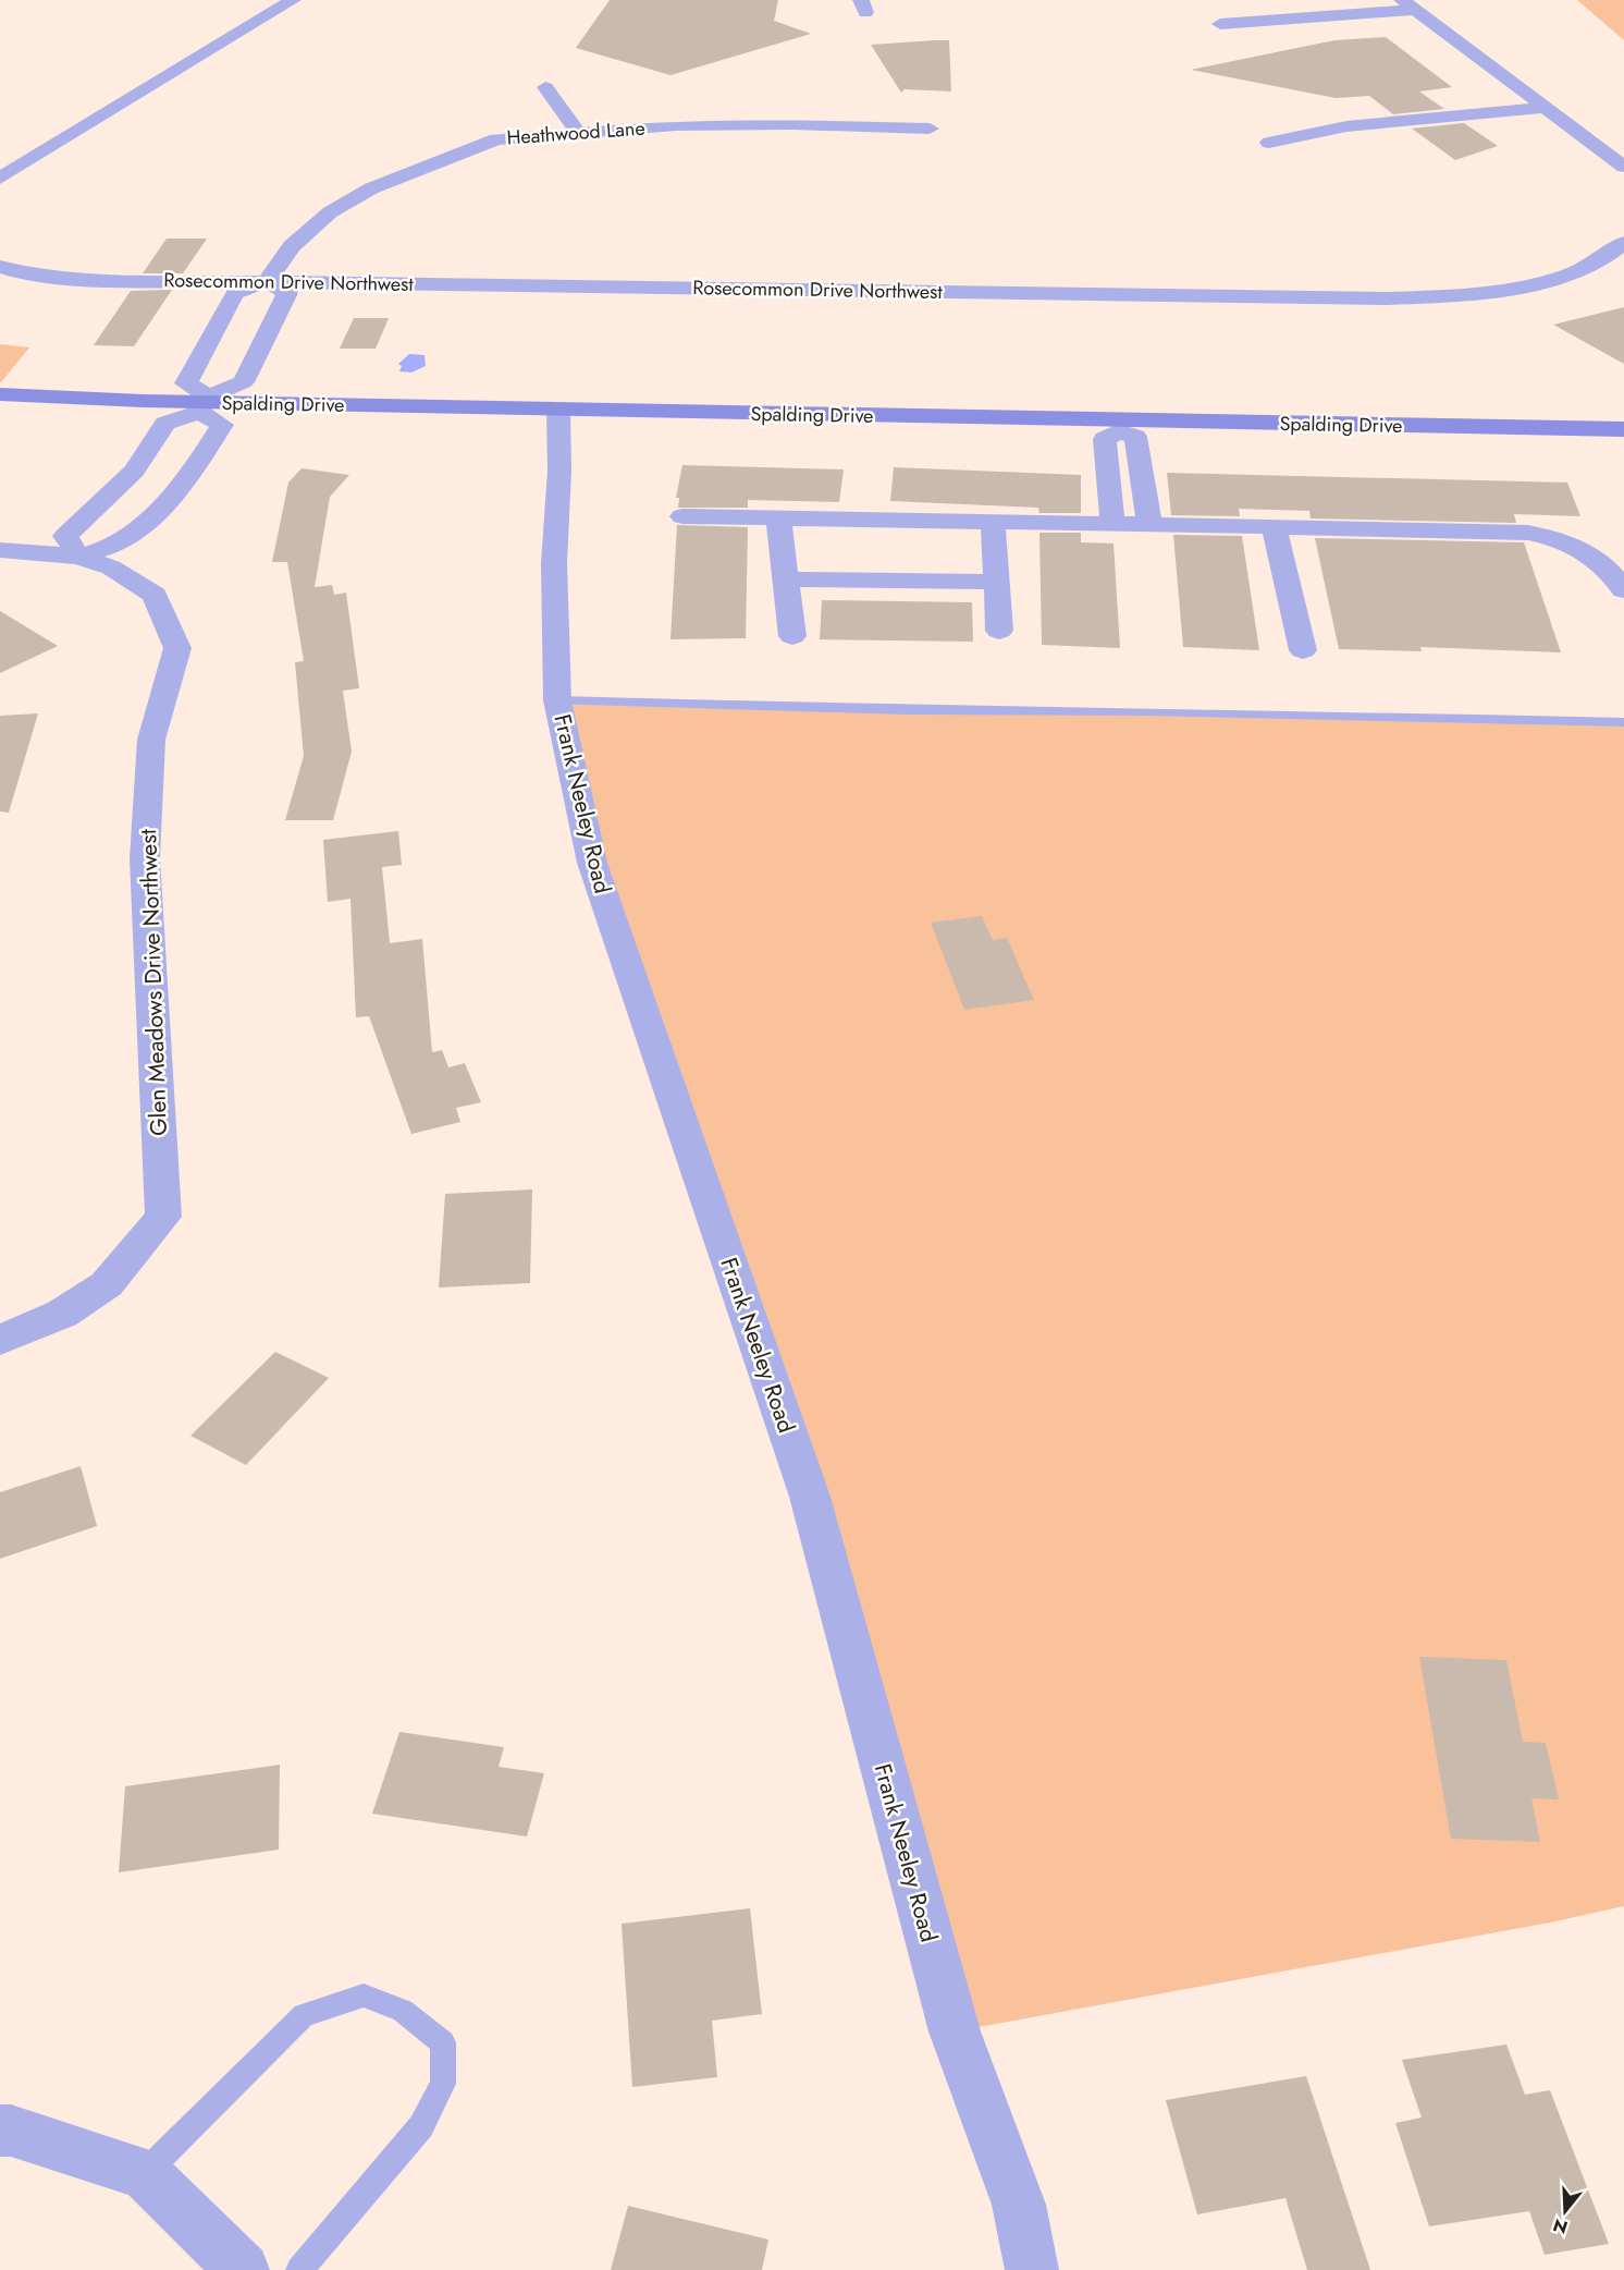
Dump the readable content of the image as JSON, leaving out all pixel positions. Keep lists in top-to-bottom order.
{
  "streets": {
    "main road": ["Spalding Drive"],
    "street": [
      "Heathwood Lane",
      "Rosecommon Drive Northwest",
      "Frank Neeley Road",
      "Glen Meadows Drive Northwest"
    ]
  },
  "crossings": [
    ["Heathwood Lane", "Rosecommon Drive Northwest"],
    ["Spalding Drive", "Frank Neeley Road"]
  ],
  "north": "bottom"
}
